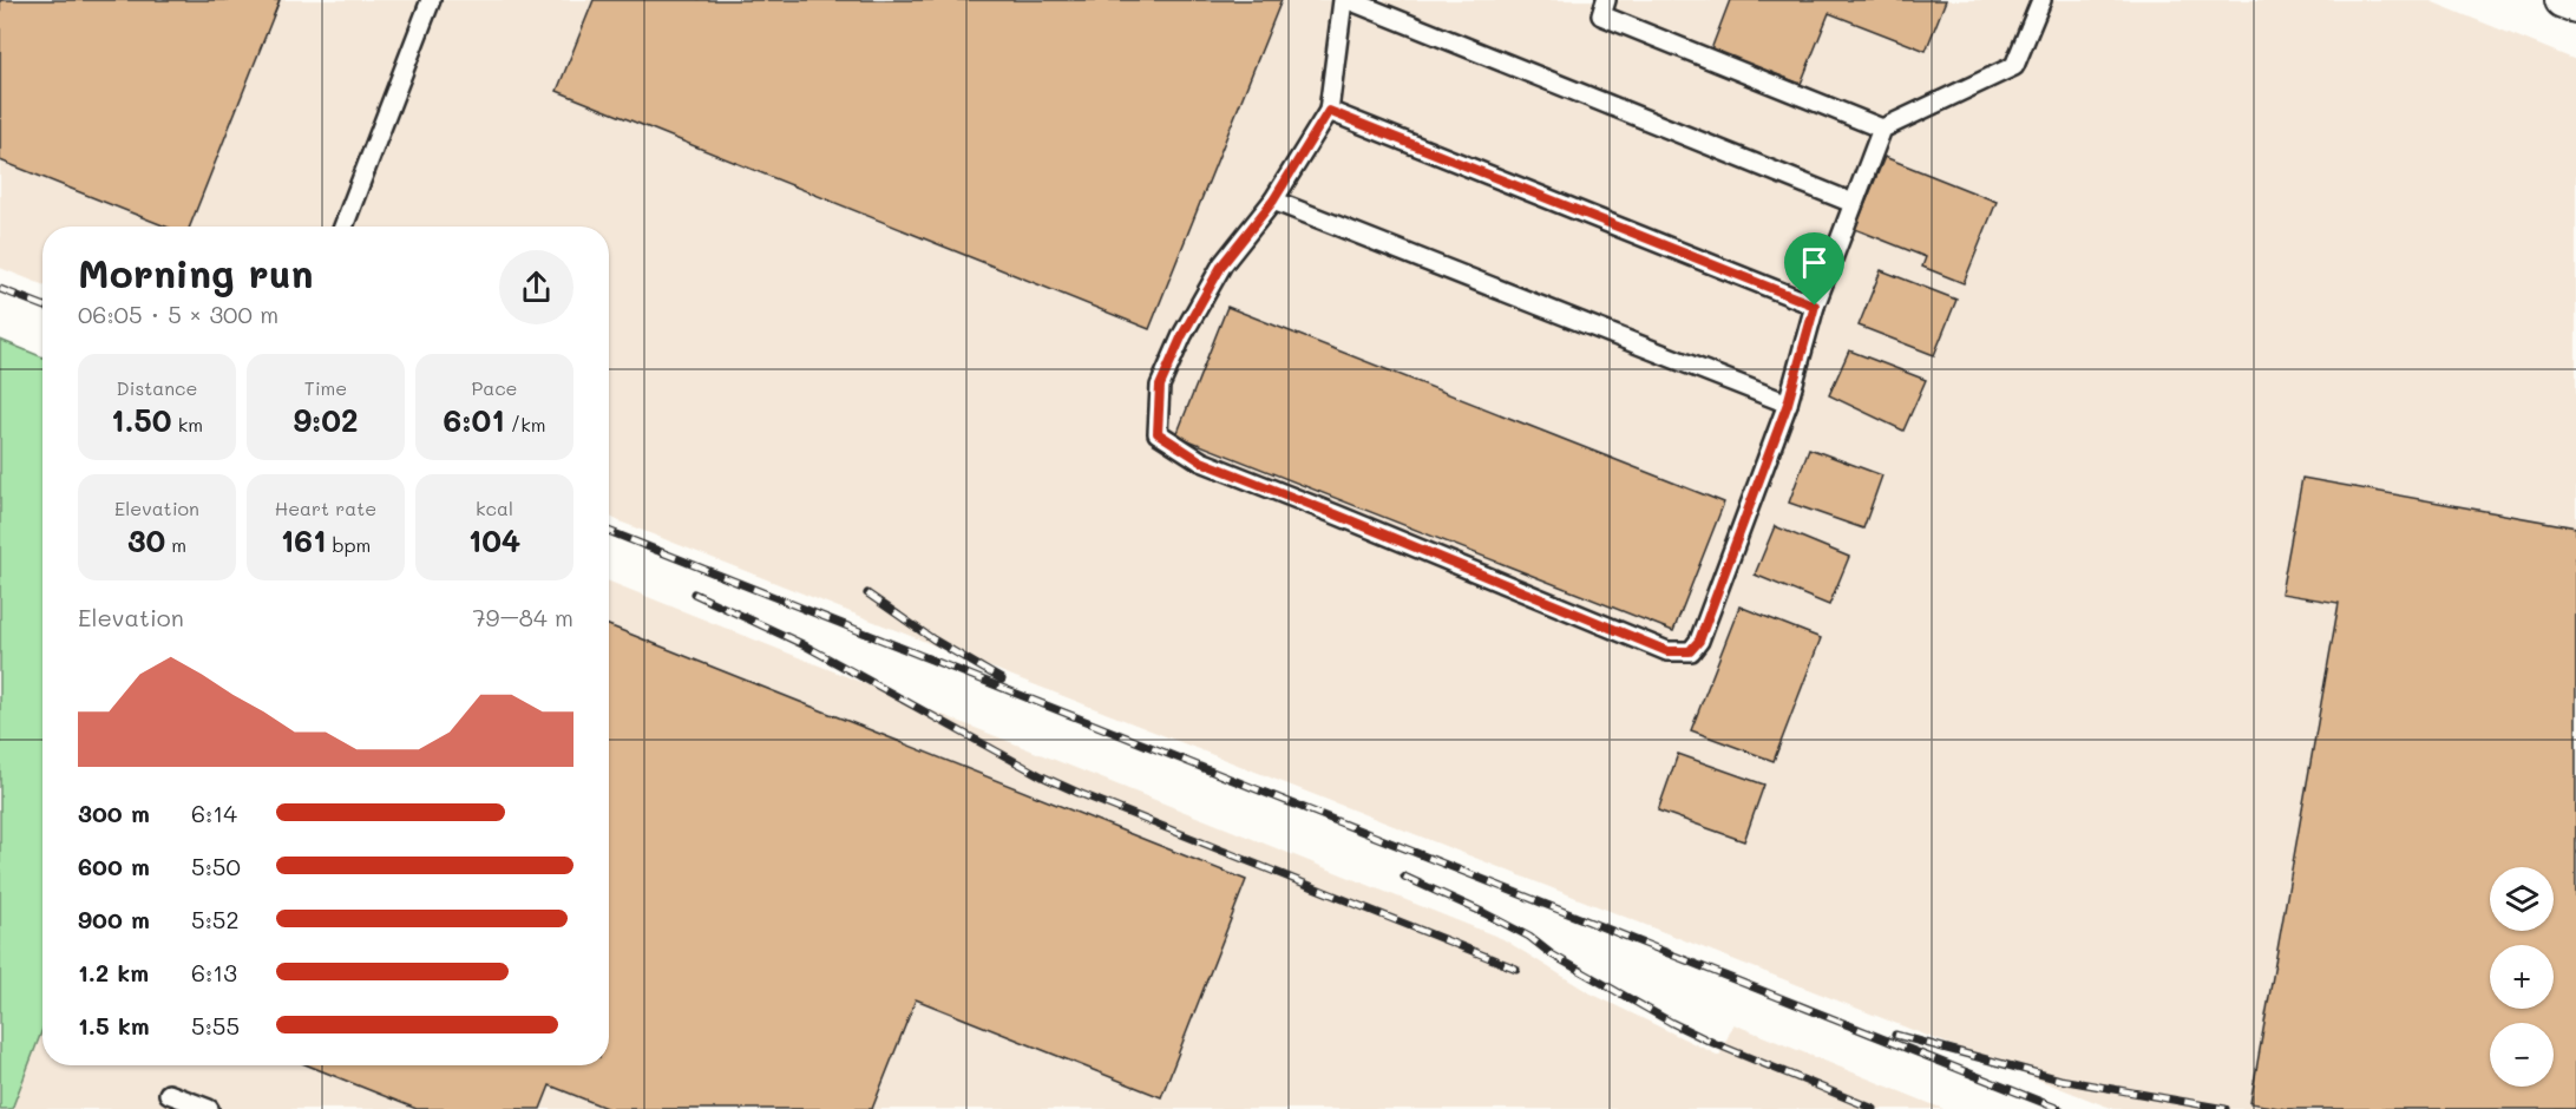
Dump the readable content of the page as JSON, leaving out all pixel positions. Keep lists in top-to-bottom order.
{
  "page": {
    "heading": ["Morning run", "06:05 · 5 × 300 m"],
    "stats": [
      ["Distance", "1.50 km"],
      ["Time", "9:02"],
      ["Pace", "6:01 /km"],
      ["Elevation", "30 m"],
      ["Heart rate", "161 bpm"],
      ["kcal", "104"]
    ],
    "chart": ["Elevation", "79–84 m"],
    "list": [
      {
        "name": "300 m",
        "note": "6:14"
      },
      {
        "name": "600 m",
        "note": "5:50"
      },
      {
        "name": "900 m",
        "note": "5:52"
      },
      {
        "name": "1.2 km",
        "note": "6:13"
      },
      {
        "name": "1.5 km",
        "note": "5:55"
      }
    ],
    "map_buttons": ["+", "−"]
  }
}
